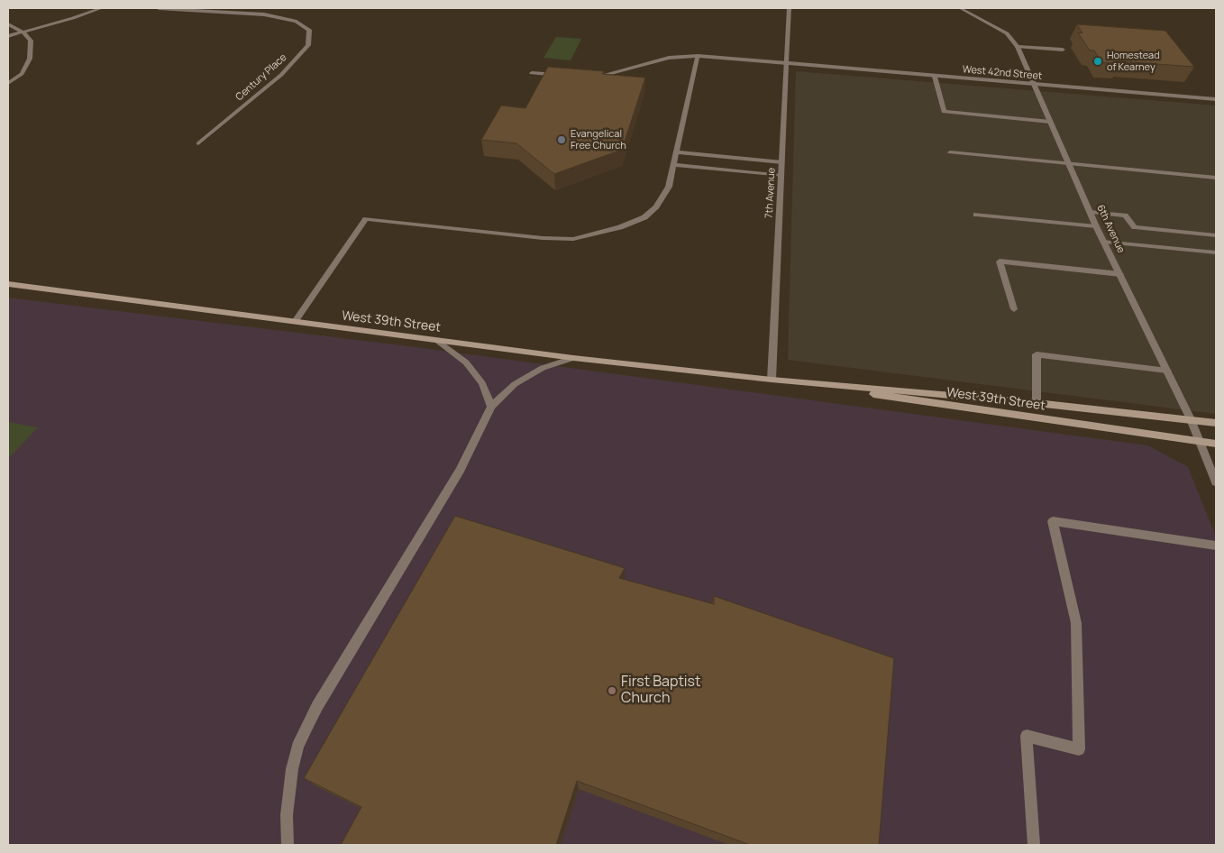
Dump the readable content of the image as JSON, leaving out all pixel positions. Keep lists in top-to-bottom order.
{
  "streets": {
    "main road": ["West 39th Street"],
    "street": [
      "West 42nd Street",
      "Century Place",
      "7th Avenue",
      "6th Avenue"
    ]
  },
  "crossings": [
    ["West 42nd Street", "7th Avenue"],
    ["West 42nd Street", "6th Avenue"],
    ["7th Avenue", "West 39th Street"],
    ["6th Avenue", "West 39th Street"]
  ],
  "places": ["Homestead of Kearney", "Evangelical Free Church", "First Baptist Church"]
}
